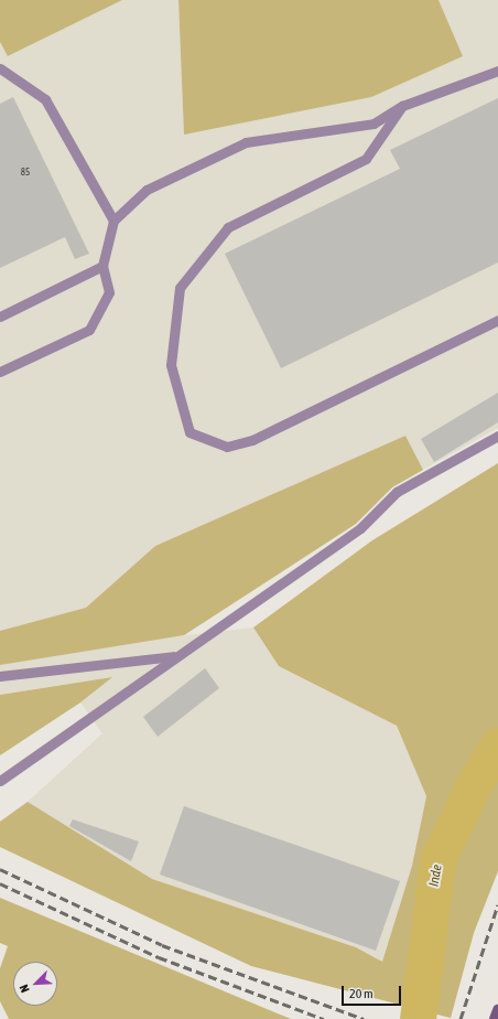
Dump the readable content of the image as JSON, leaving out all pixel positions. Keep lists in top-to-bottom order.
{
  "water": ["Inde"],
  "house_numbers": ["85"],
  "scale_bar": "20 m",
  "north": "bottom left"
}
